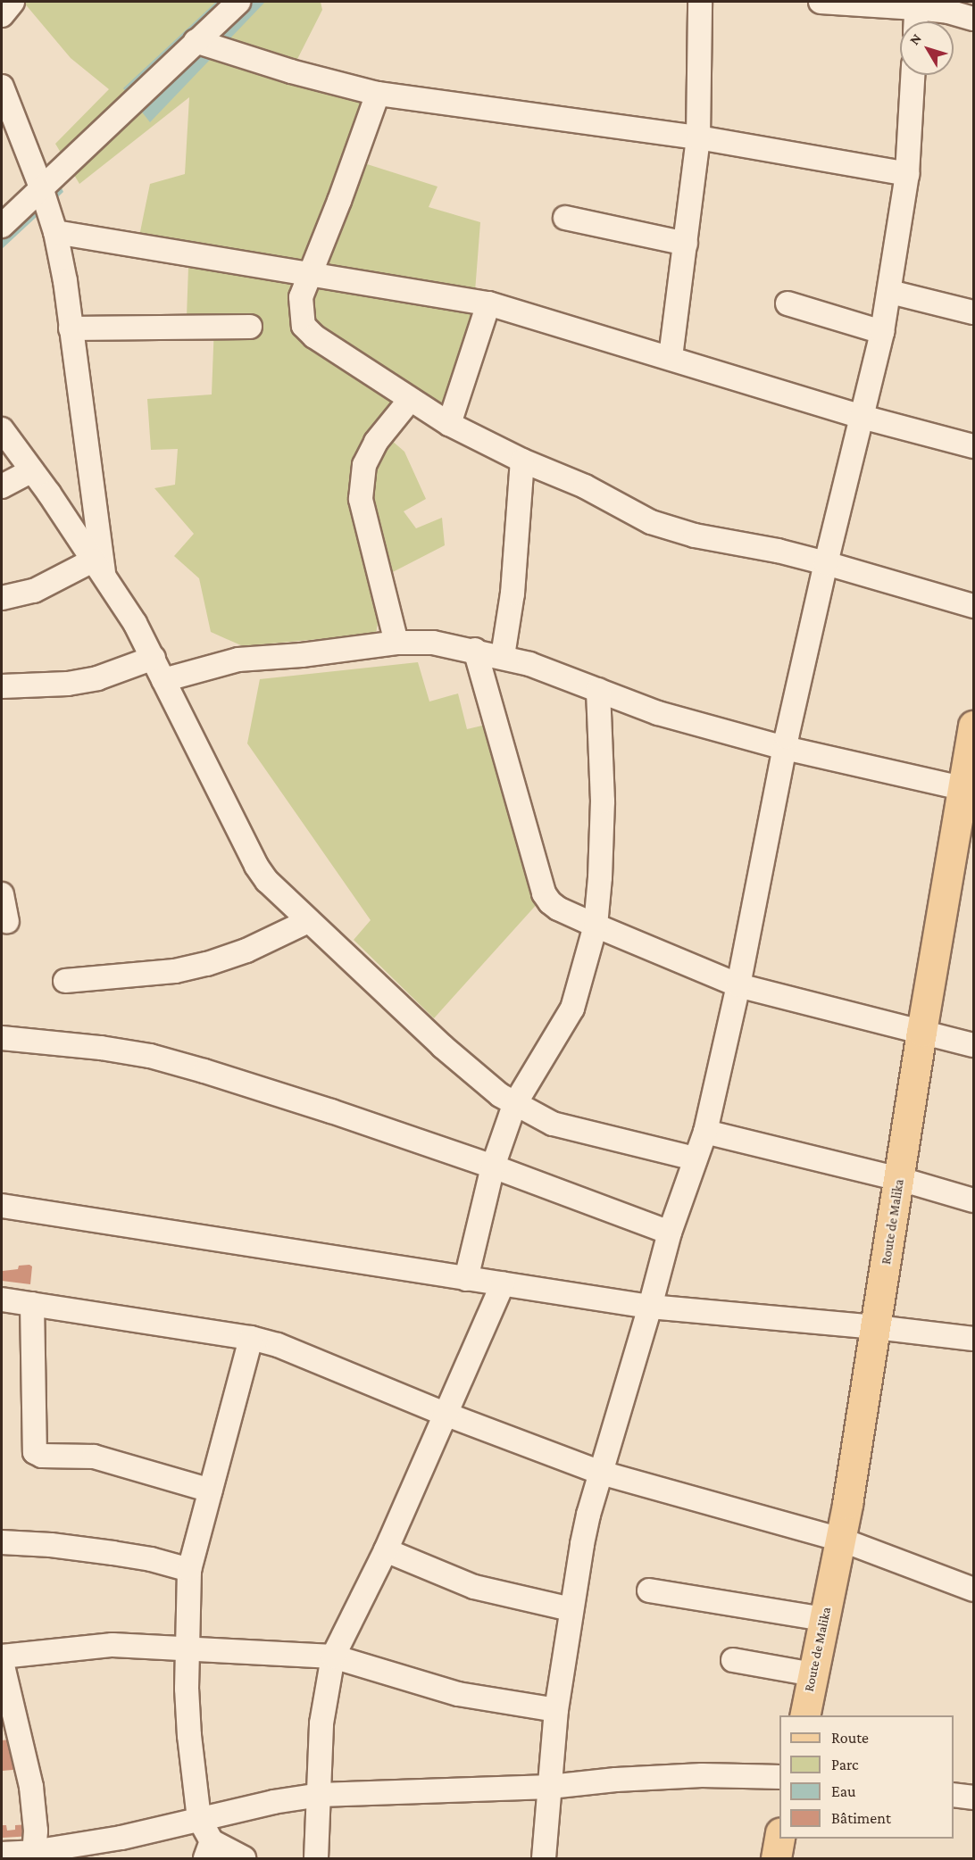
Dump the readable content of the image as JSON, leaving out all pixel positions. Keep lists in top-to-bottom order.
{
  "streets": {
    "main road": ["Route de Malika"]
  },
  "legend": [
    "Route",
    "Parc",
    "Eau",
    "Bâtiment"
  ],
  "north": "top left"
}
